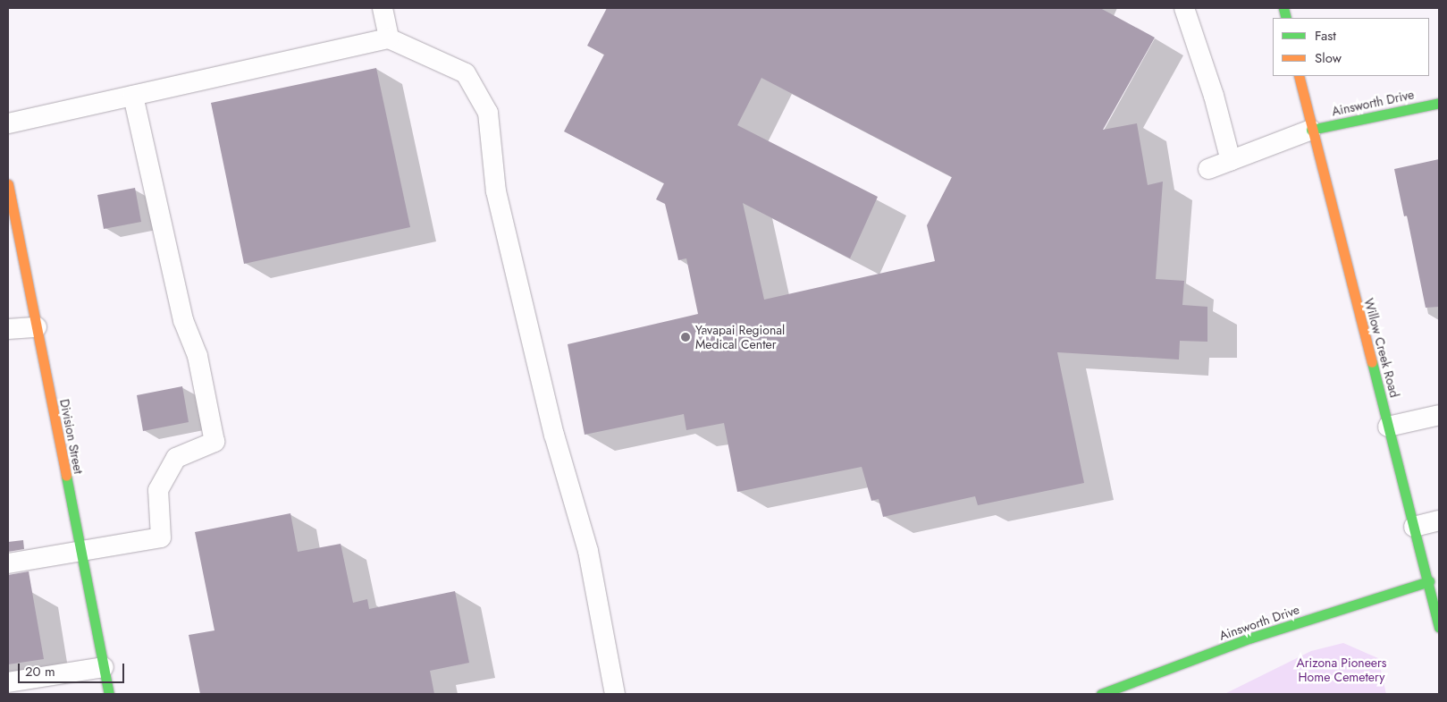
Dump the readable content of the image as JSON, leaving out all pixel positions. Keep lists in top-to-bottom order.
{
  "streets": {
    "street": ["Ainsworth Drive", "Willow Creek Road", "Division Street"]
  },
  "crossings": [
    ["Ainsworth Drive", "Willow Creek Road"]
  ],
  "parks": ["Arizona Pioneers Home Cemetery"],
  "places": ["Yavapai Regional Medical Center"],
  "legend": ["Fast", "Slow"],
  "scale_bar": "20 m"
}
